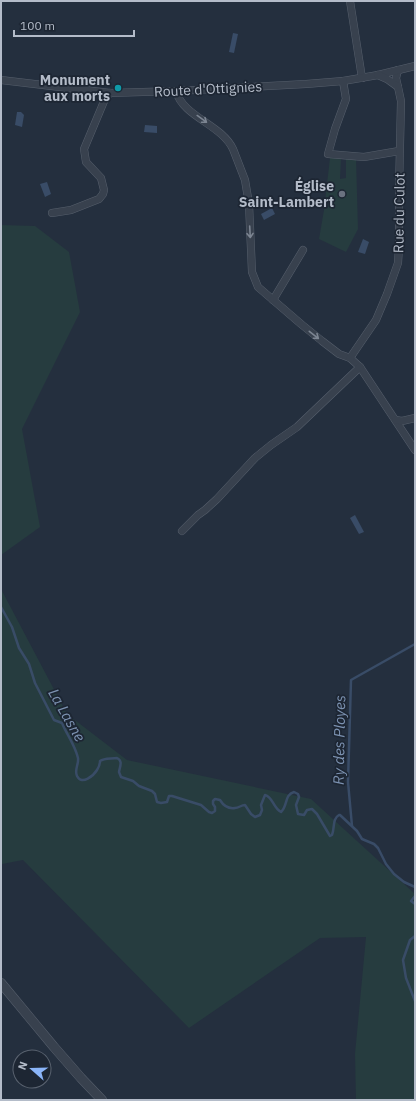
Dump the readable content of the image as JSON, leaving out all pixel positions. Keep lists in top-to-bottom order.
{
  "streets": {
    "street": ["Route d'Ottignies", "Rue du Culot"]
  },
  "crossings": [
    ["Route d'Ottignies", "Rue du Culot"]
  ],
  "water": ["La Lasne", "Ry des Ployes"],
  "places": ["Monument aux morts", "Église Saint-Lambert"],
  "scale_bar": "100 m",
  "north": "left"
}
